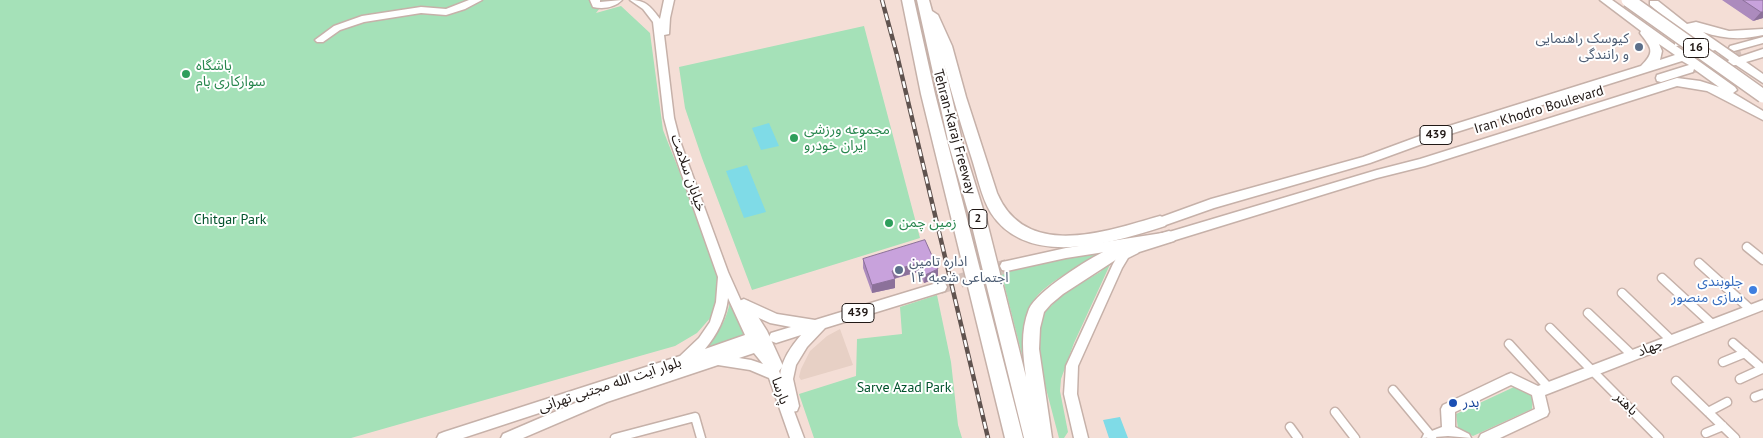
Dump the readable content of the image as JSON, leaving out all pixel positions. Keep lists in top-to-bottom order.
{
  "streets": {
    "highway": ["16", "Tehran-Karaj Freeway", "2"],
    "main road": [
      "Iran Khodro Boulevard",
      "439",
      "خیابان سلامت",
      "جهاد",
      "بلوار آیت الله مجتبی تهرانی",
      "پارسا"
    ],
    "street": ["باهنر"]
  },
  "crossings": [
    ["Iran Khodro Boulevard", "439"],
    ["439", "خیابان سلامت"],
    ["439", "بلوار آیت الله مجتبی تهرانی"],
    ["439", "پارسا"],
    ["خیابان سلامت", "بلوار آیت الله مجتبی تهرانی"],
    ["خیابان سلامت", "پارسا"],
    ["جهاد", "باهنر"],
    ["بلوار آیت الله مجتبی تهرانی", "پارسا"]
  ],
  "parks": ["Chitgar Park", "Sarve Azad Park"],
  "places": [
    "کیوسک راهنمایی و رانندگی",
    "باشگاه سوارکاری بام",
    "مجموعه ورزشی ایران خودرو",
    "زمین چمن",
    "اداره تامین اجتماعی شعبه ۱۴",
    "جلوبندی سازی منصور",
    "بدر"
  ]
}
